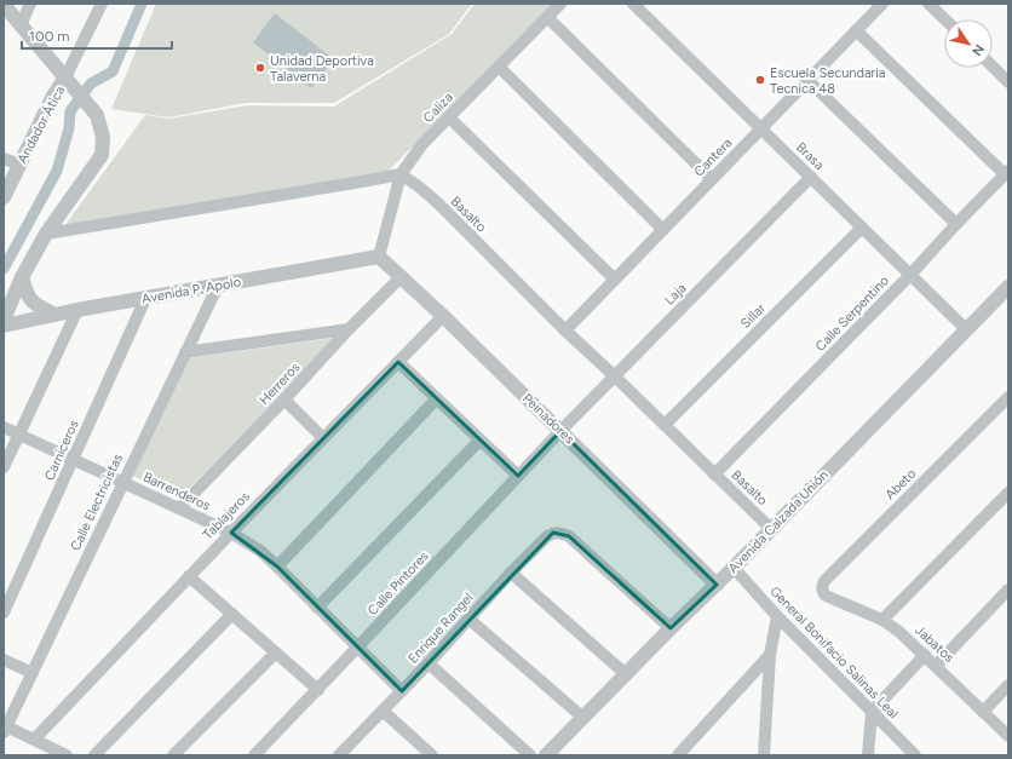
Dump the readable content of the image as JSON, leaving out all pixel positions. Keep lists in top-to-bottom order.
{
  "streets": {
    "street": [
      "Caliza",
      "Andador Ática",
      "Brasa",
      "Cantera",
      "Basalto",
      "Avenida P. Apolo",
      "Laja",
      "Calle Serpentino",
      "Sillar",
      "Herreros",
      "Peinadores",
      "Carniceros",
      "Abeto",
      "Barrenderos",
      "Calle Electricistas",
      "Tablajeros",
      "Avenida Calzada Unión",
      "Calle Pintores",
      "Enrique Rangel",
      "Jabatos",
      "General Bonifacio Salinas Leal"
    ]
  },
  "crossings": [
    ["Caliza", "Basalto"],
    ["Caliza", "Avenida P. Apolo"],
    ["Caliza", "Peinadores"],
    ["Brasa", "Cantera"],
    ["Brasa", "Laja"],
    ["Brasa", "Calle Serpentino"],
    ["Brasa", "Sillar"],
    ["Brasa", "Avenida Calzada Unión"],
    ["Cantera", "Basalto"],
    ["Basalto", "Laja"],
    ["Basalto", "Calle Serpentino"],
    ["Basalto", "Sillar"],
    ["Basalto", "Avenida Calzada Unión"],
    ["Avenida P. Apolo", "Peinadores"],
    ["Avenida P. Apolo", "Carniceros"],
    ["Avenida P. Apolo", "Calle Electricistas"],
    ["Laja", "Peinadores"],
    ["Laja", "Calle Pintores"],
    ["Herreros", "Peinadores"],
    ["Herreros", "Barrenderos"],
    ["Peinadores", "Tablajeros"],
    ["Peinadores", "Avenida Calzada Unión"],
    ["Peinadores", "Calle Pintores"],
    ["Carniceros", "Barrenderos"],
    ["Abeto", "Jabatos"],
    ["Barrenderos", "Calle Electricistas"],
    ["Barrenderos", "Tablajeros"],
    ["Barrenderos", "Calle Pintores"],
    ["Barrenderos", "Enrique Rangel"],
    ["Avenida Calzada Unión", "Enrique Rangel"],
    ["Avenida Calzada Unión", "General Bonifacio Salinas Leal"]
  ],
  "places": ["Unidad Deportiva Talaverna", "Escuela Secundaria Tecnica 48"],
  "scale_bar": "100 m",
  "north": "bottom right"
}
